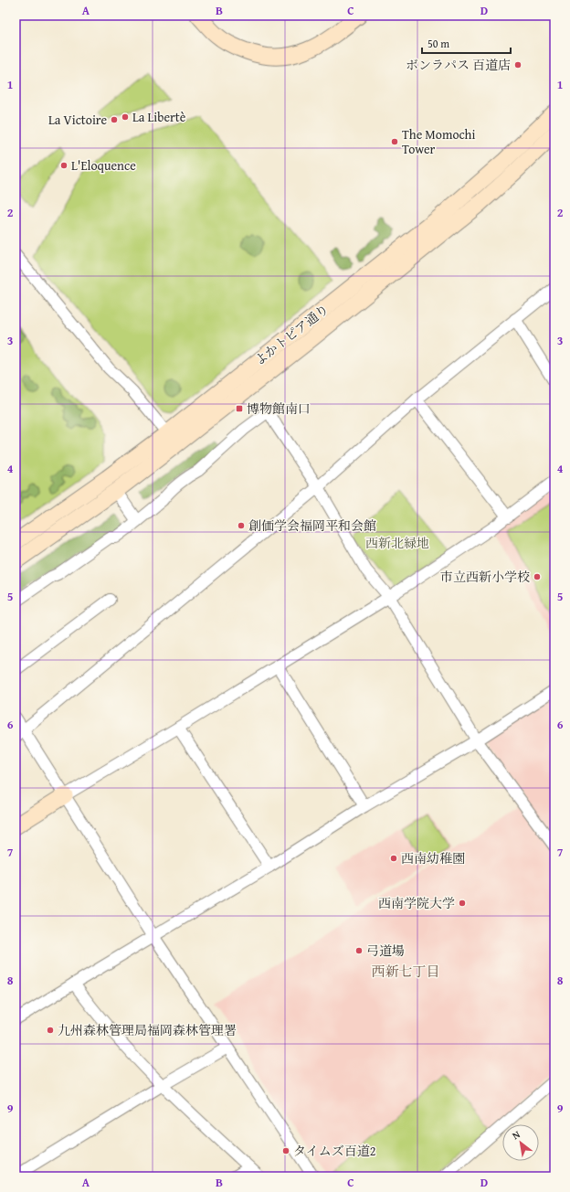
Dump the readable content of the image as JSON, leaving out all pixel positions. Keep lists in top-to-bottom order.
{
  "streets": {
    "street": ["よかトピア通り"]
  },
  "districts": ["西新七丁目"],
  "parks": ["西新北緑地"],
  "places": {
    "other": [
      "ボンラパス 百道店",
      "La Libertè",
      "La Victoire",
      "The Momochi Tower",
      "L'Eloquence",
      "創価学会福岡平和会館",
      "市立西新小学校",
      "西南幼稚園",
      "西南学院大学",
      "弓道場",
      "九州森林管理局福岡森林管理署",
      "タイムズ百道2"
    ],
    "transit": ["博物館南口"]
  },
  "scale_bar": "50 m",
  "north": "top left",
  "grid": {
    "columns": [
      "A",
      "B",
      "C",
      "D"
    ],
    "rows": [
      "1",
      "2",
      "3",
      "4",
      "5",
      "6",
      "7",
      "8",
      "9"
    ]
  }
}
